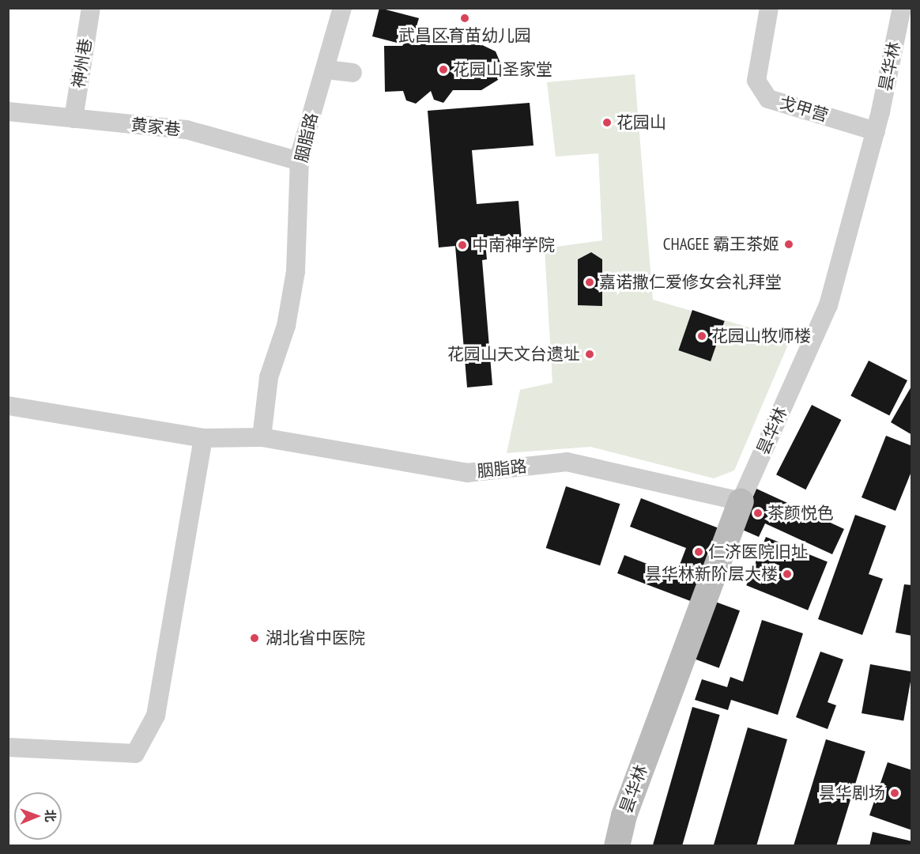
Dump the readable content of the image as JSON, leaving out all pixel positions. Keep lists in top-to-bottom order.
{
  "streets": {
    "street": [
      "神州巷",
      "昙华林",
      "戈甲营",
      "黄家巷",
      "胭脂路"
    ]
  },
  "crossings": [
    ["神州巷", "黄家巷"],
    ["昙华林", "戈甲营"],
    ["昙华林", "胭脂路"],
    ["黄家巷", "胭脂路"]
  ],
  "places": [
    "武昌区育苗幼儿园",
    "花园山圣家堂",
    "花园山",
    "CHAGEE 霸王茶姬",
    "中南神学院",
    "嘉诺撒仁爱修女会礼拜堂",
    "花园山牧师楼",
    "花园山天文台遗址",
    "茶颜悦色",
    "仁济医院旧址",
    "昙华林新阶层大楼",
    "湖北省中医院",
    "昙华剧场"
  ],
  "north": "right"
}
